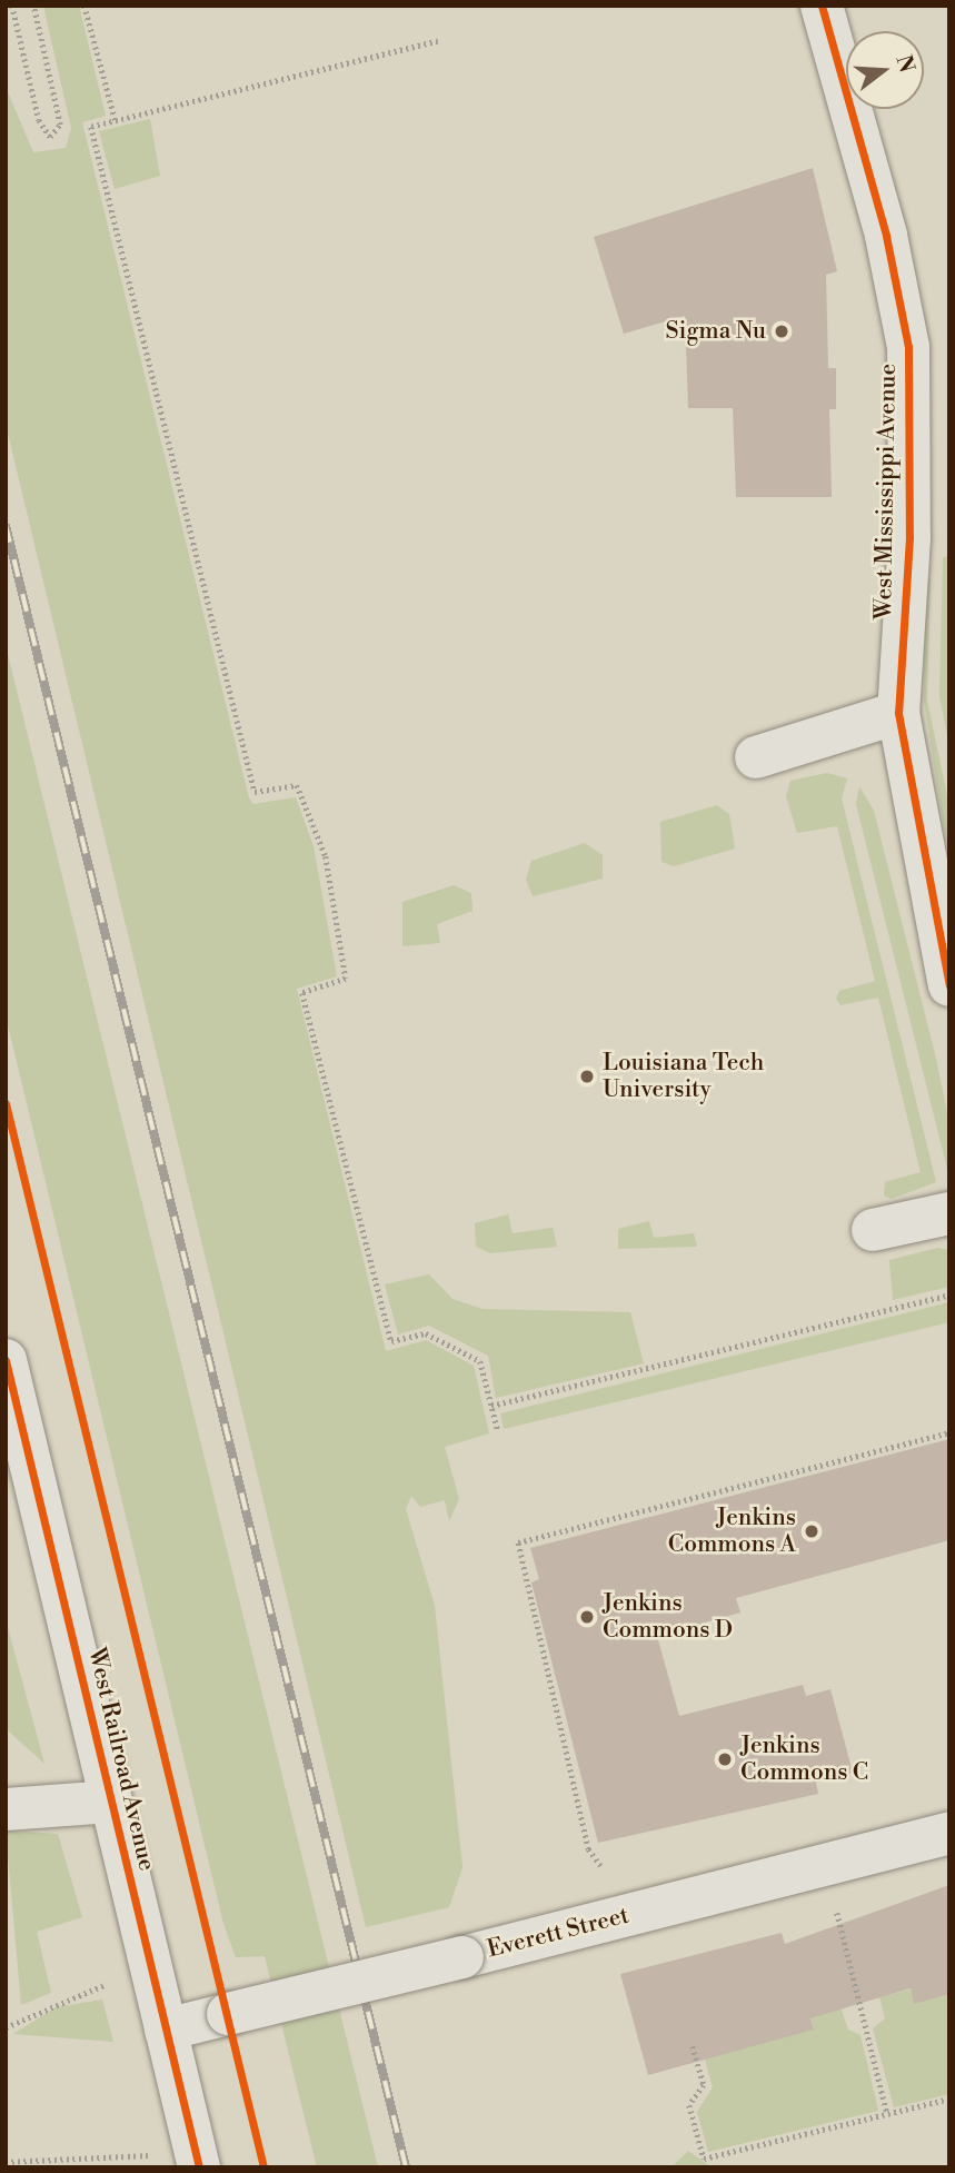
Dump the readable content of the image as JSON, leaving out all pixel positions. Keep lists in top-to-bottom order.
{
  "streets": {
    "street": ["West Mississippi Avenue", "West Railroad Avenue", "Everett Street"]
  },
  "crossings": [
    ["West Railroad Avenue", "Everett Street"]
  ],
  "places": [
    "Sigma Nu",
    "Louisiana Tech University",
    "Jenkins Commons A",
    "Jenkins Commons D",
    "Jenkins Commons C"
  ],
  "north": "right"
}
